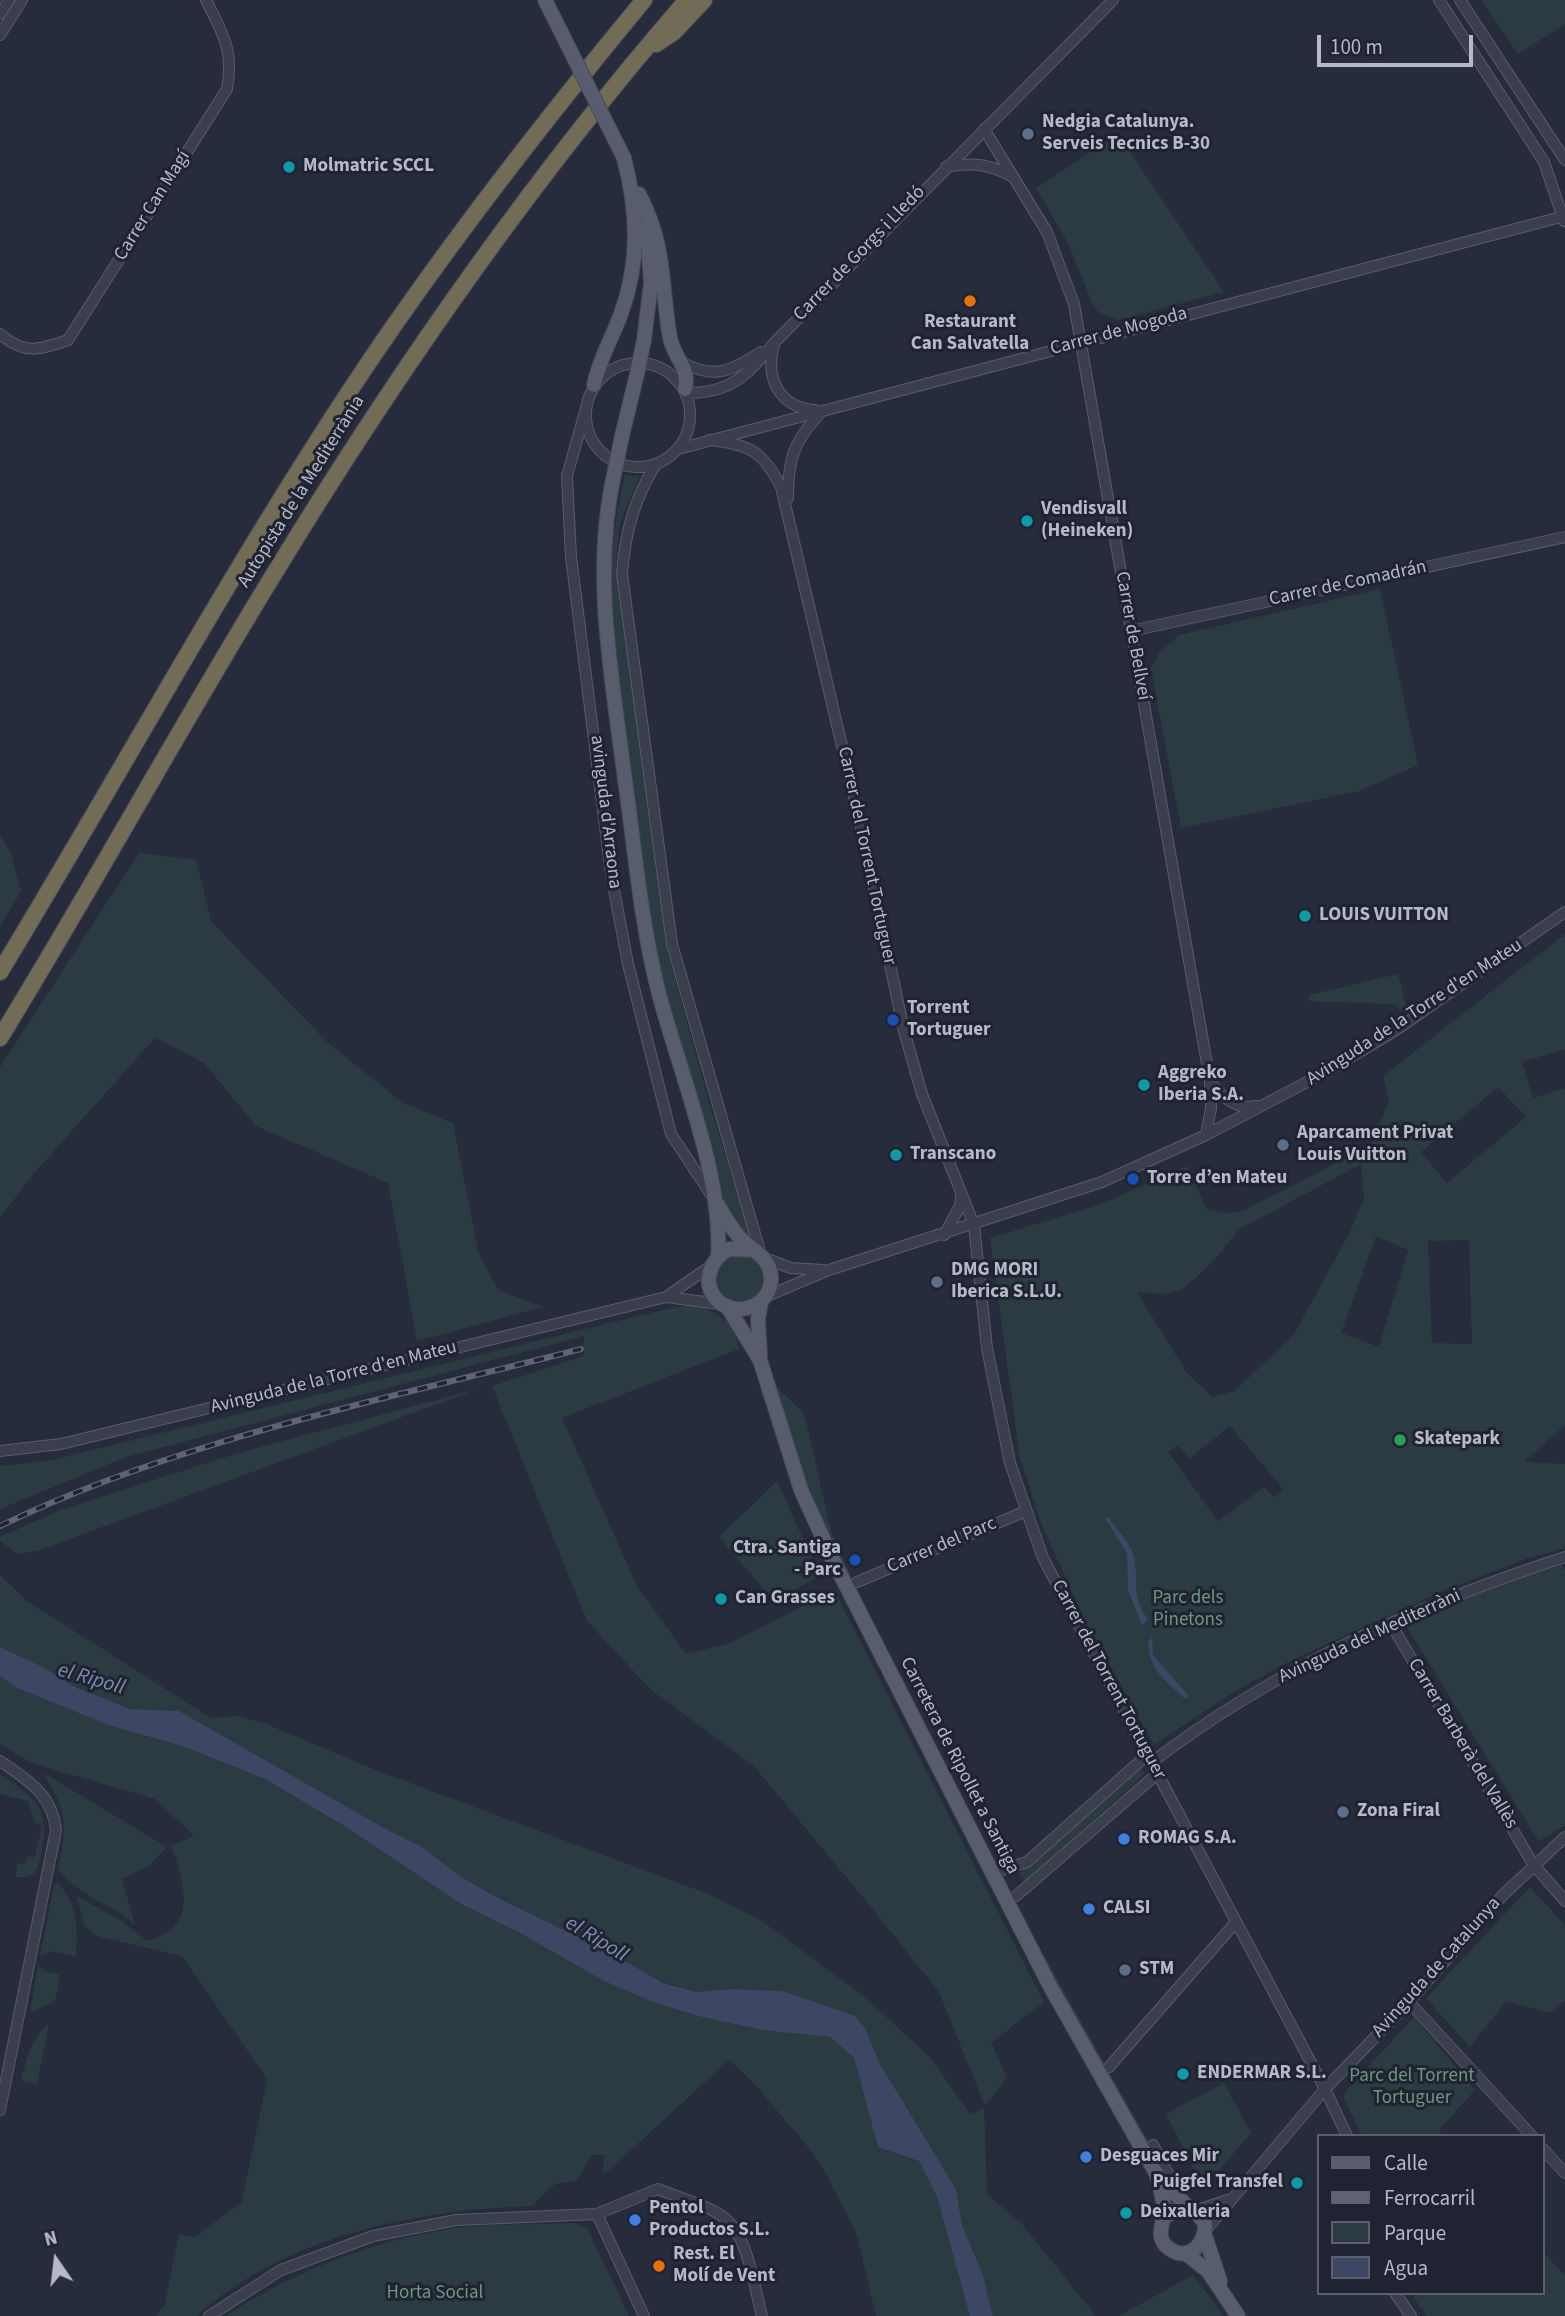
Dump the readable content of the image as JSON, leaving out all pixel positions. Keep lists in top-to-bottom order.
{
  "streets": {
    "highway": ["Autopista de la Mediterrània"],
    "main road": ["Carretera de Ripollet a Santiga"],
    "street": [
      "Carrer Can Magí",
      "Carrer de Gorgs i Lledó",
      "Carrer de Mogoda",
      "Carrer de Comadrán",
      "Carrer de Bellveí",
      "avinguda d'Arraona",
      "Carrer del Torrent Tortuguer",
      "Avinguda de la Torre d'en Mateu",
      "Carrer del Parc",
      "Avinguda del Mediterràni",
      "Carrer Barberà del Vallès",
      "Avinguda de Catalunya"
    ]
  },
  "crossings": [
    ["Carrer de Gorgs i Lledó", "Carrer de Mogoda"],
    ["Carrer de Gorgs i Lledó", "Carrer de Bellveí"],
    ["Carrer de Gorgs i Lledó", "avinguda d'Arraona"],
    ["Carrer de Mogoda", "Carrer de Bellveí"],
    ["Carrer de Mogoda", "avinguda d'Arraona"],
    ["Carrer de Mogoda", "Carrer del Torrent Tortuguer"],
    ["Carrer de Comadrán", "Carrer de Bellveí"],
    ["Carrer de Bellveí", "Avinguda de la Torre d'en Mateu"],
    ["Carrer del Torrent Tortuguer", "Avinguda de la Torre d'en Mateu"],
    ["Carrer del Torrent Tortuguer", "Carrer del Parc"],
    ["Carrer del Torrent Tortuguer", "Avinguda del Mediterràni"],
    ["Carrer del Torrent Tortuguer", "Avinguda de Catalunya"],
    ["Avinguda del Mediterràni", "Carrer Barberà del Vallès"],
    ["Carrer Barberà del Vallès", "Avinguda de Catalunya"]
  ],
  "water": ["el Ripoll"],
  "parks": ["Parc dels Pinetons", "Parc del Torrent Tortuguer", "Horta Social"],
  "places": [
    "Nedgia Catalunya. Serveis Tecnics B-30",
    "Molmatric SCCL",
    "Restaurant Can Salvatella",
    "Vendisvall (Heineken)",
    "LOUIS VUITTON",
    "Torrent Tortuguer",
    "Aggreko Iberia S.A.",
    "Aparcament Privat Louis Vuitton",
    "Transcano",
    "Torre d’en Mateu",
    "DMG MORI Iberica S.L.U.",
    "Skatepark",
    "Ctra. Santiga - Parc",
    "Can Grasses",
    "Zona Firal",
    "ROMAG S.A.",
    "CALSI",
    "STM",
    "ENDERMAR S.L.",
    "Desguaces Mir",
    "Puigfel Transfel",
    "Deixalleria",
    "Pentol Productos S.L.",
    "Rest. El Molí de Vent"
  ],
  "legend": [
    "Calle",
    "Ferrocarril",
    "Parque",
    "Agua"
  ],
  "scale_bar": "100 m",
  "north": "top"
}
